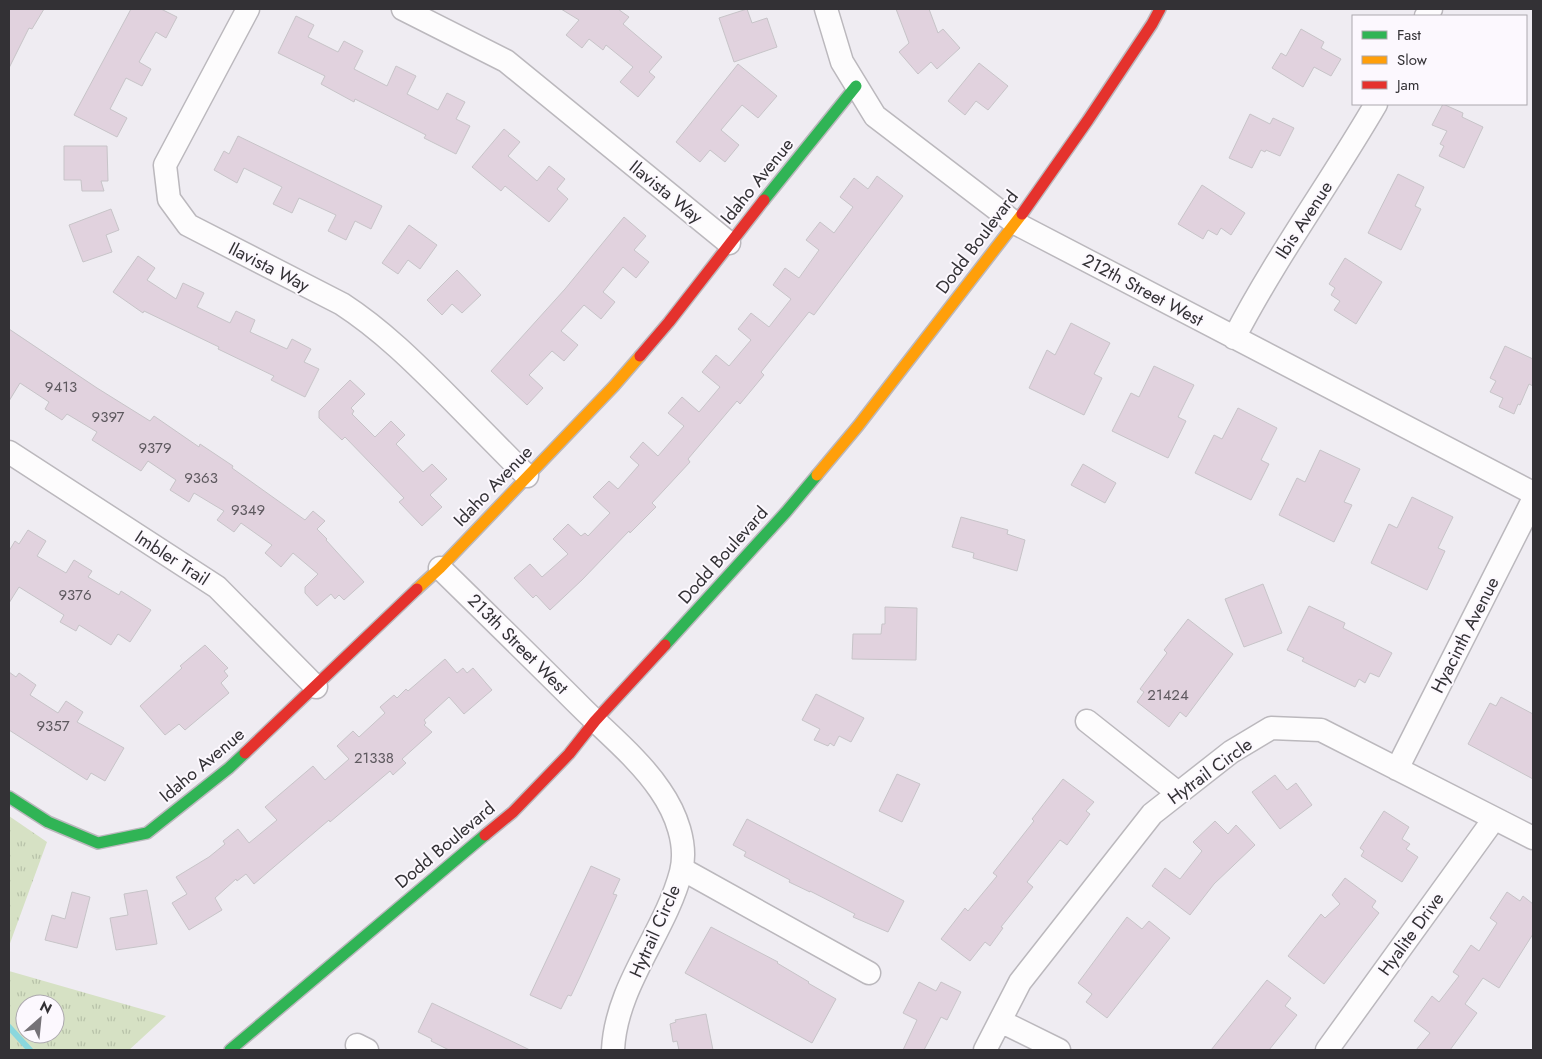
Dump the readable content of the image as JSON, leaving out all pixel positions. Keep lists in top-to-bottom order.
{
  "streets": {
    "main road": ["Idaho Avenue", "Dodd Boulevard"],
    "street": [
      "Ilavista Way",
      "Ibis Avenue",
      "212th Street West",
      "Imbler Trail",
      "Hyacinth Avenue",
      "213th Street West",
      "Hytrail Circle",
      "Hyalite Drive"
    ]
  },
  "crossings": [
    ["Idaho Avenue", "Ilavista Way"],
    ["Idaho Avenue", "212th Street West"],
    ["Idaho Avenue", "Imbler Trail"],
    ["Idaho Avenue", "213th Street West"],
    ["Ibis Avenue", "212th Street West"],
    ["Dodd Boulevard", "212th Street West"],
    ["Dodd Boulevard", "213th Street West"],
    ["Dodd Boulevard", "Hytrail Circle"],
    ["Hyacinth Avenue", "Hytrail Circle"],
    ["213th Street West", "Hytrail Circle"],
    ["Hytrail Circle", "Hyalite Drive"]
  ],
  "house_numbers": [
    "9413",
    "9397",
    "9379",
    "9363",
    "9349",
    "9376",
    "21424",
    "9357",
    "21338"
  ],
  "legend": ["Fast", "Slow", "Jam"],
  "north": "top right"
}
